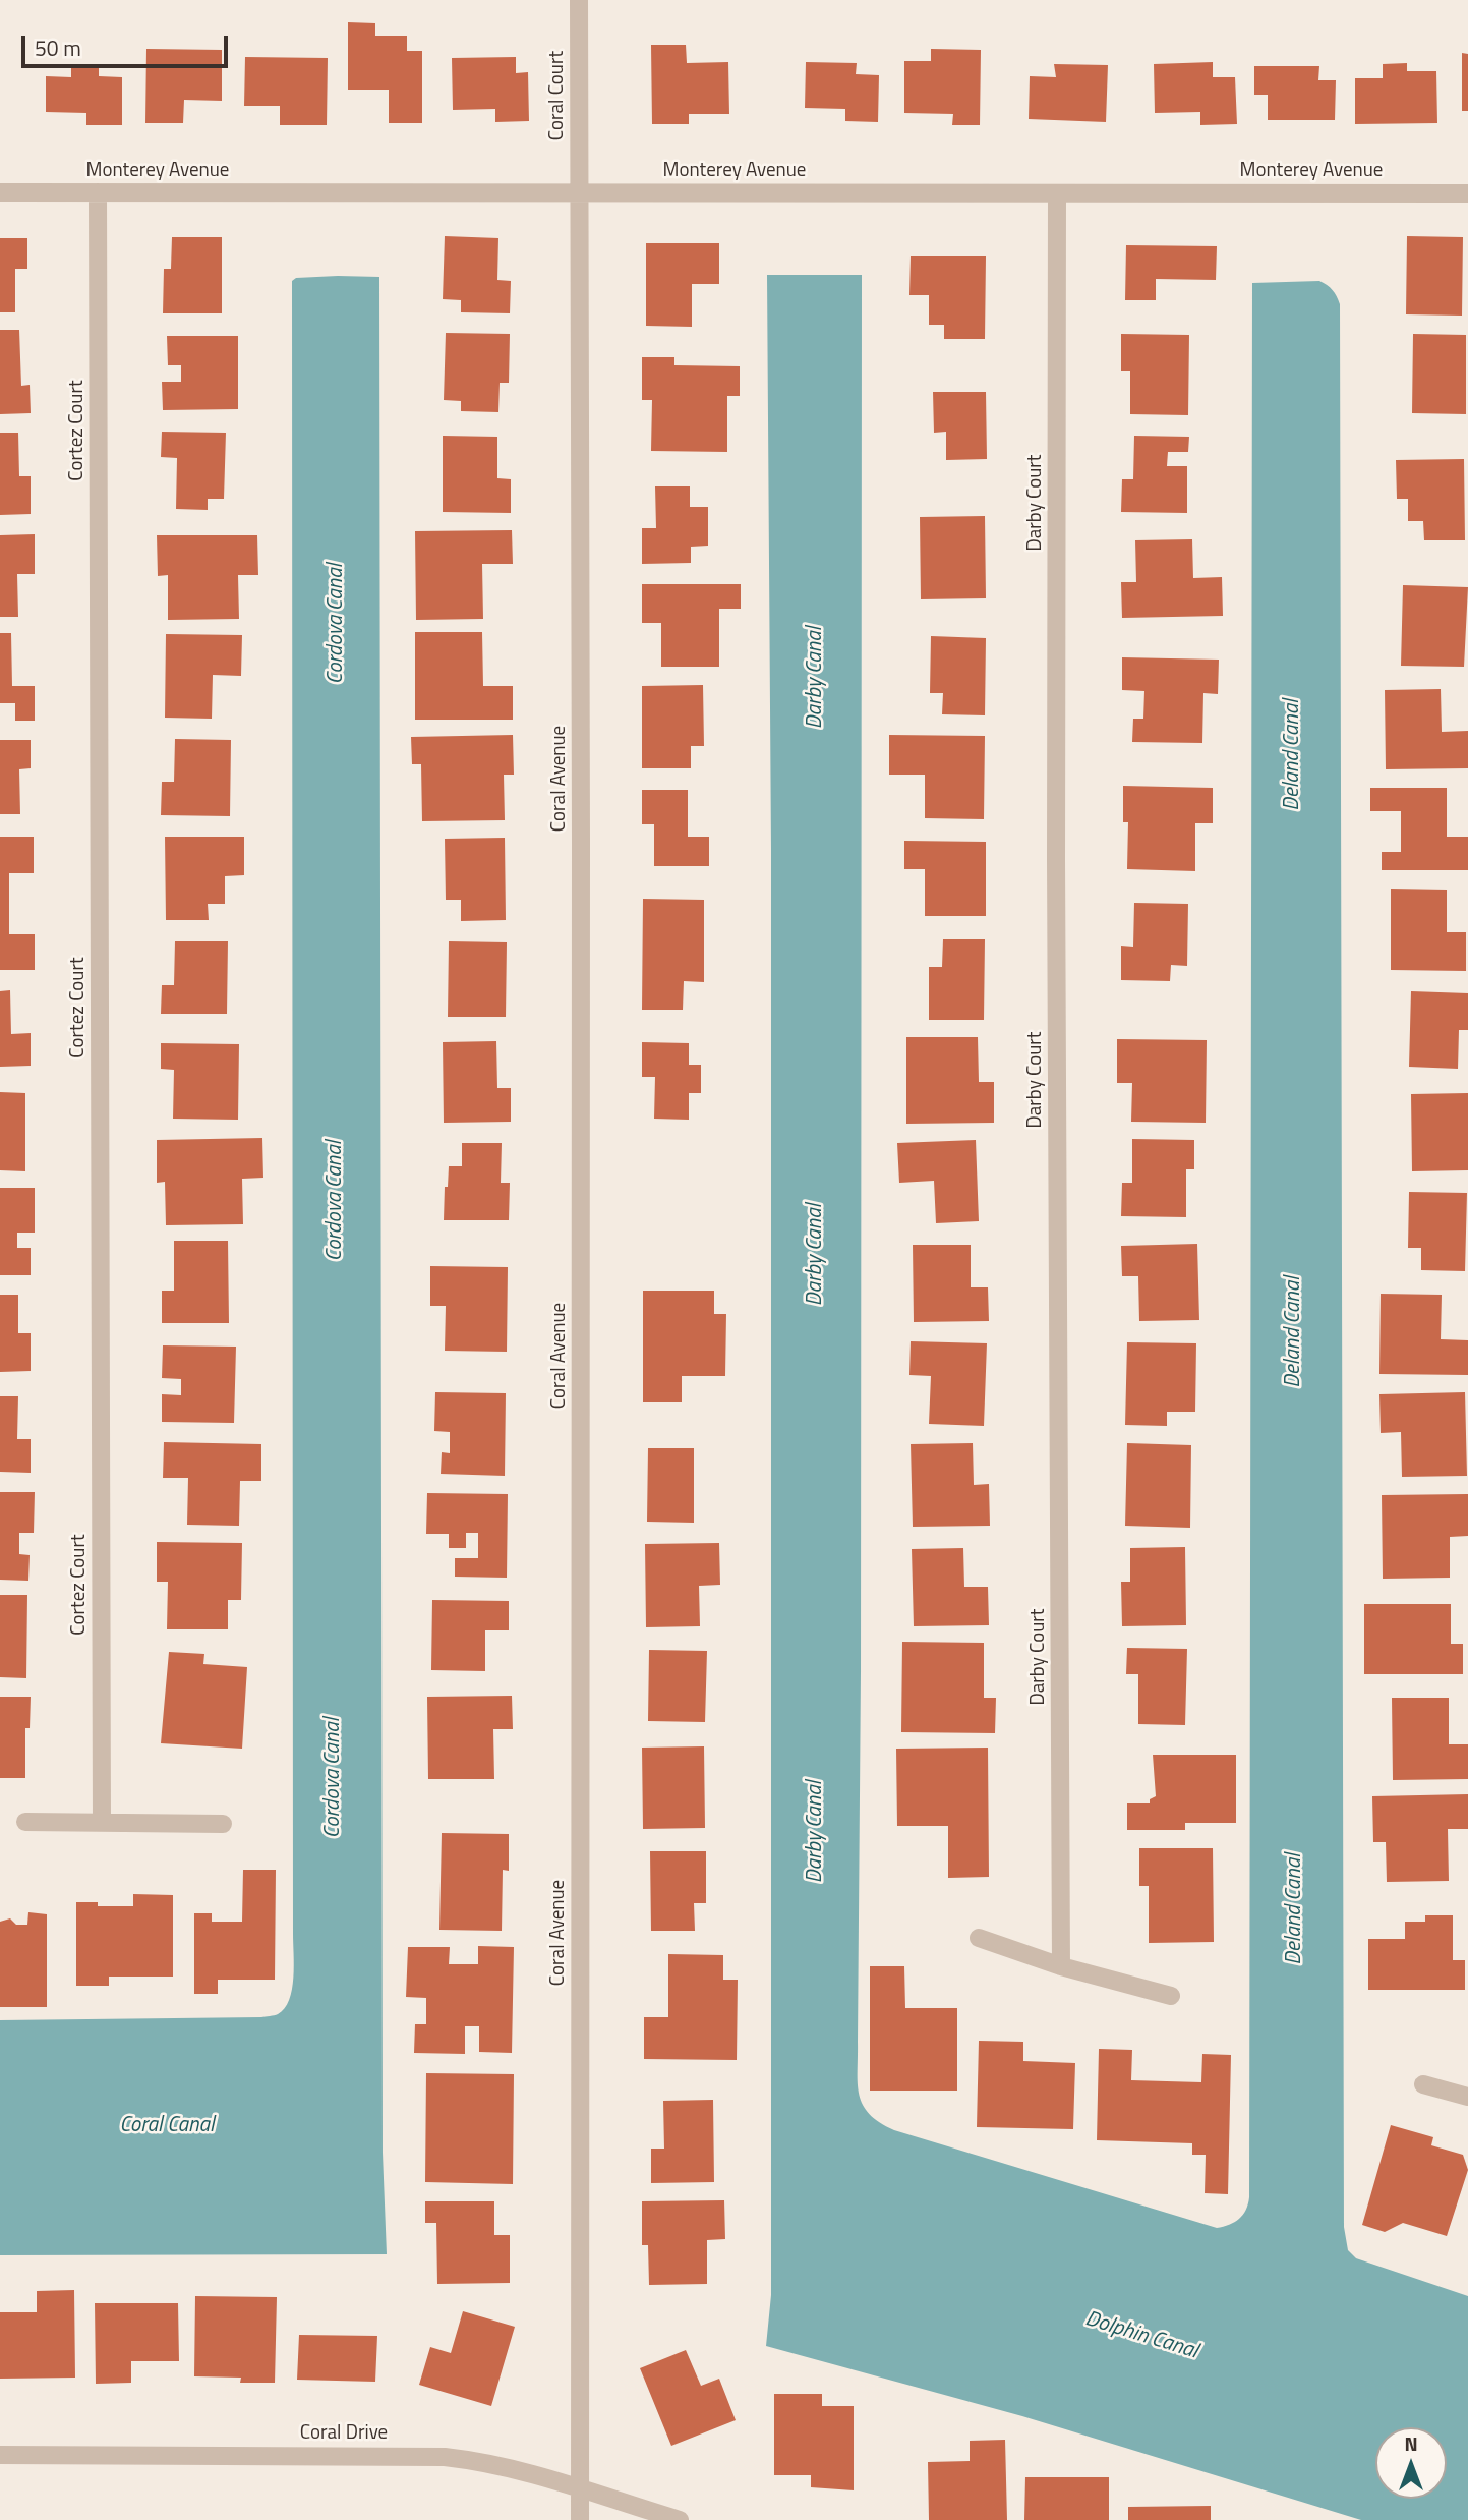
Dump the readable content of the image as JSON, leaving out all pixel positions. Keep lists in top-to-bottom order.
{
  "streets": {
    "street": [
      "Coral Court",
      "Monterey Avenue",
      "Cortez Court",
      "Darby Court",
      "Coral Avenue",
      "Coral Drive"
    ]
  },
  "crossings": [
    ["Coral Court", "Monterey Avenue"],
    ["Coral Court", "Coral Avenue"],
    ["Monterey Avenue", "Cortez Court"],
    ["Monterey Avenue", "Darby Court"],
    ["Monterey Avenue", "Coral Avenue"],
    ["Coral Avenue", "Coral Drive"]
  ],
  "water": [
    "Cordova Canal",
    "Darby Canal",
    "Deland Canal",
    "Coral Canal",
    "Dolphin Canal"
  ],
  "scale_bar": "50 m",
  "north": "top"
}
